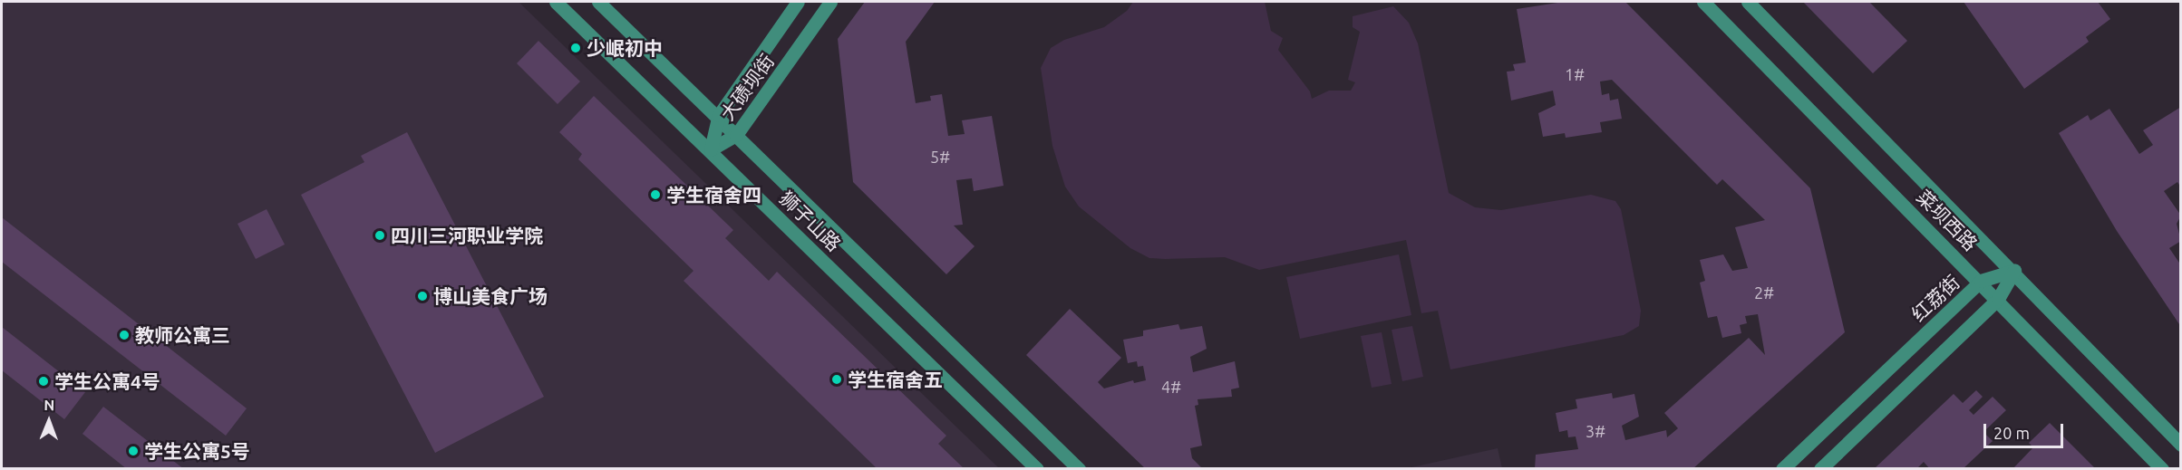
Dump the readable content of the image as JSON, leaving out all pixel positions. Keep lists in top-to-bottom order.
{
  "streets": {
    "street": [
      "大碛坝街",
      "菜坝西路",
      "狮子山路",
      "红荔街"
    ]
  },
  "crossings": [
    ["大碛坝街", "狮子山路"],
    ["菜坝西路", "红荔街"]
  ],
  "places": [
    "少岷初中",
    "学生宿舍四",
    "四川三河职业学院",
    "博山美食广场",
    "教师公寓三",
    "学生宿舍五",
    "学生公寓4号",
    "学生公寓5号"
  ],
  "house_numbers": [
    "1#",
    "5#",
    "2#",
    "4#",
    "3#"
  ],
  "scale_bar": "20 m",
  "north": "top"
}
